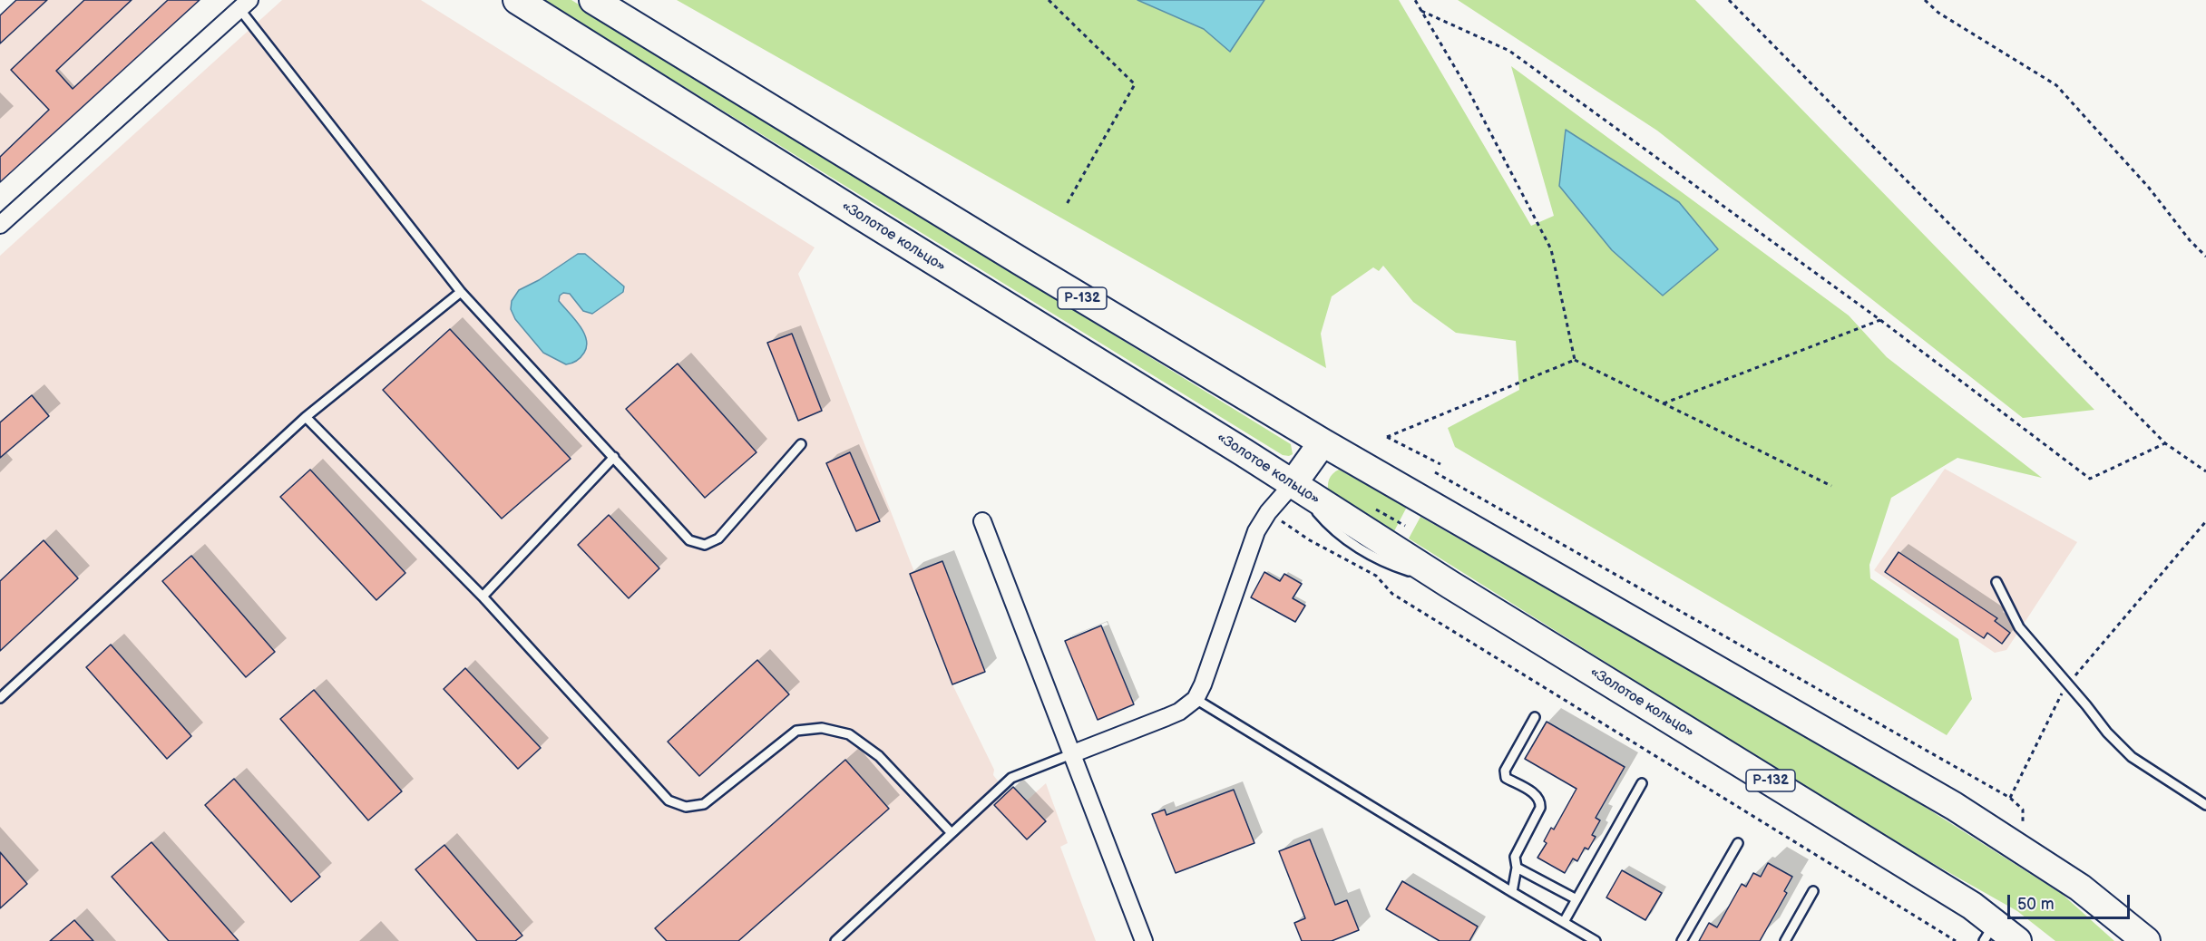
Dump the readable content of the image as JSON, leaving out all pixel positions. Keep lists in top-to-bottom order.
{
  "streets": {
    "highway": ["«Золотое кольцо»", "Р-132"]
  },
  "scale_bar": "50 m"
}
